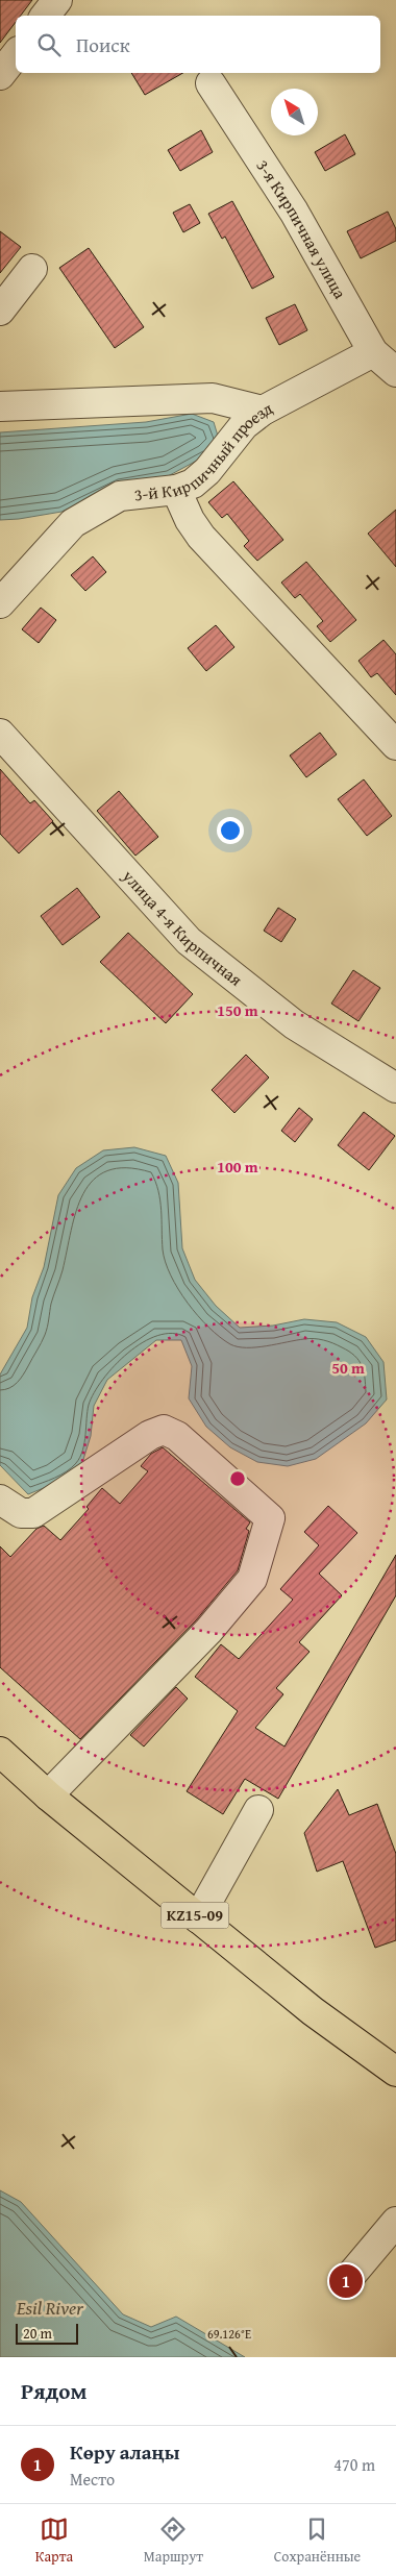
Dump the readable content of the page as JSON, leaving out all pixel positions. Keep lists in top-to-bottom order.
{
  "streets": {
    "highway": ["KZ15-09"],
    "street": ["3-я Кирпичная улица", "3-й Кирпичный проезд", "улица 4-я Кирпичная"]
  },
  "crossings": [
    ["3-я Кирпичная улица", "3-й Кирпичный проезд"]
  ],
  "water": ["Esil River"],
  "scale_bar": "20 m",
  "north": "top left",
  "page": {
    "search": "Поиск",
    "pins": "1",
    "scale": "20 m",
    "heading": "Рядом",
    "list": [
      {
        "mark": "1",
        "name": "Көру алаңы",
        "note": "Место",
        "value": "470 m"
      }
    ],
    "nav": ["Карта", "Маршрут", "Сохранённые"]
  },
  "coordinates": ["69.126°E"],
  "rings": ["150 m", "100 m", "50 m"]
}
